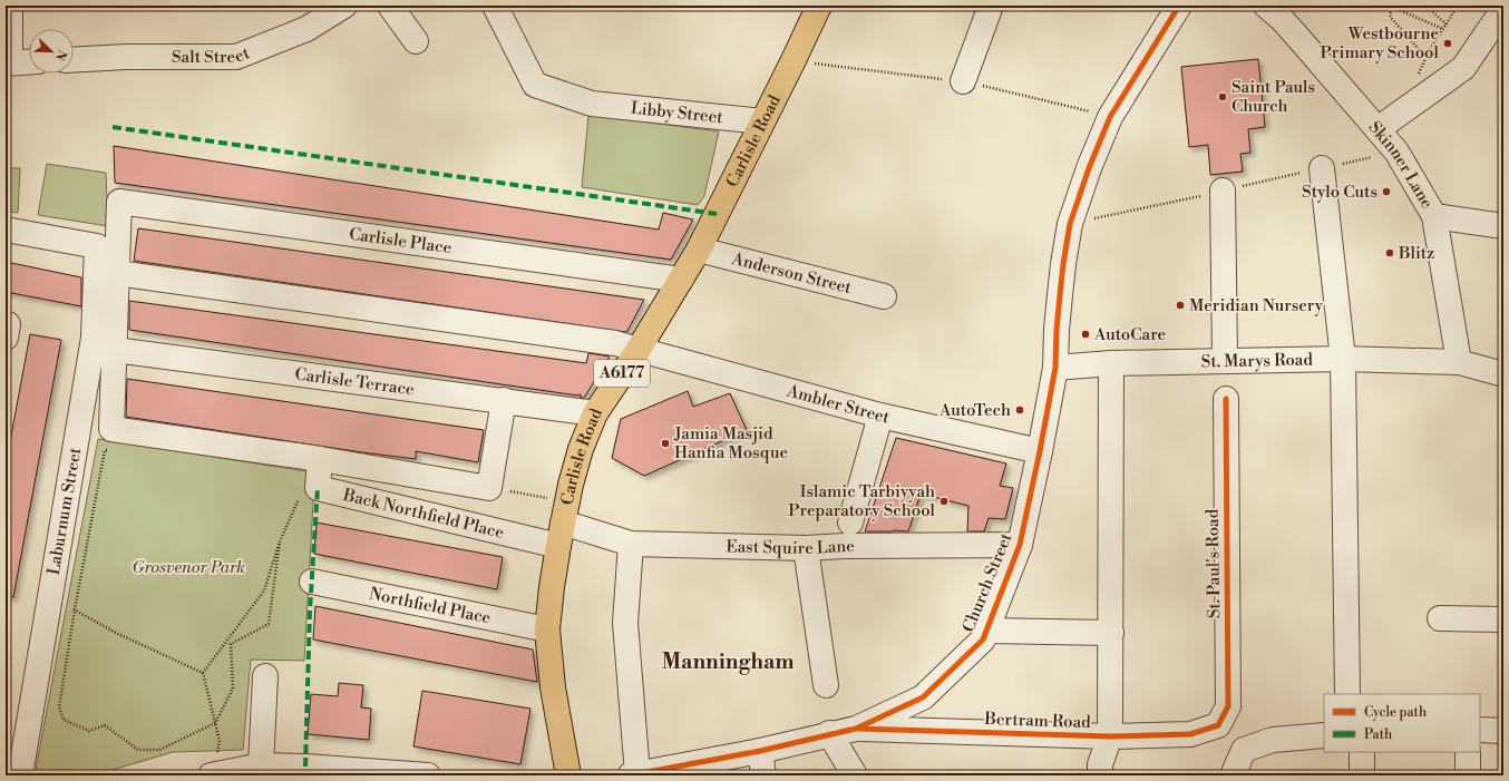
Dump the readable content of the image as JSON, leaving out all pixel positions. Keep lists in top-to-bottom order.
{
  "streets": {
    "main road": ["Carlisle Road", "A6177"],
    "street": [
      "Salt Street",
      "Libby Street",
      "Skinner Lane",
      "Carlisle Place",
      "Anderson Street",
      "St. Marys Road",
      "Carlisle Terrace",
      "Ambler Street",
      "Laburnum Street",
      "Back Northfield Place",
      "East Squire Lane",
      "St. Paul's Road",
      "Church Street",
      "Northfield Place",
      "Bertram Road"
    ]
  },
  "crossings": [
    ["Libby Street", "Carlisle Road"],
    ["Carlisle Road", "Carlisle Place"],
    ["Carlisle Road", "Anderson Street"],
    ["Carlisle Road", "Carlisle Terrace"],
    ["Carlisle Road", "Ambler Street"],
    ["Carlisle Road", "Back Northfield Place"],
    ["Carlisle Road", "East Squire Lane"],
    ["Carlisle Road", "Northfield Place"],
    ["Skinner Lane", "St. Marys Road"],
    ["Carlisle Place", "Ambler Street"],
    ["St. Marys Road", "Church Street"],
    ["Ambler Street", "Church Street"],
    ["East Squire Lane", "Church Street"],
    ["St. Paul's Road", "Bertram Road"],
    ["Church Street", "Bertram Road"]
  ],
  "districts": ["Manningham"],
  "parks": ["Grosvenor Park"],
  "places": [
    "Westbourne Primary School",
    "Saint Pauls Church",
    "Stylo Cuts",
    "Blitz",
    "Meridian Nursery",
    "AutoCare",
    "AutoTech",
    "Jamia Masjid Hanfia Mosque",
    "Islamic Tarbiyyah Preparatory School"
  ],
  "legend": ["Cycle path", "Path"],
  "north": "bottom right"
}
